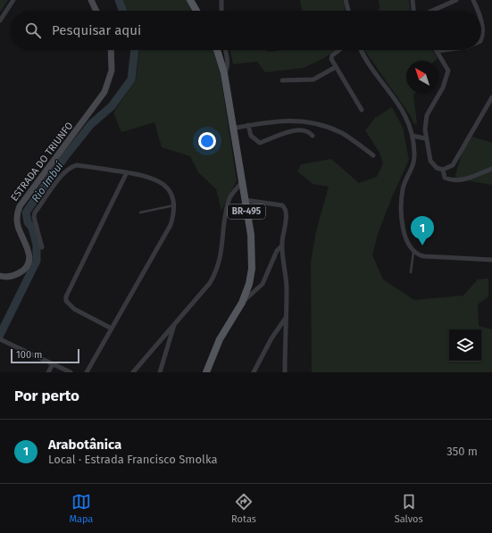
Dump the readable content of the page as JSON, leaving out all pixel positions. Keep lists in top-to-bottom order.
{
  "streets": {
    "main road": ["BR-495"],
    "street": ["ESTRADA DO TRIUNFO"]
  },
  "water": ["Rio Imbuí"],
  "scale_bar": "100 m",
  "north": "top left",
  "page": {
    "search": "Pesquisar aqui",
    "pins": "1",
    "scale": "100 m",
    "heading": "Por perto",
    "list": [
      {
        "mark": "1",
        "name": "Arabotânica",
        "note": "Local · Estrada Francisco Smolka",
        "value": "350 m"
      }
    ],
    "nav": ["Mapa", "Rotas", "Salvos"]
  }
}
